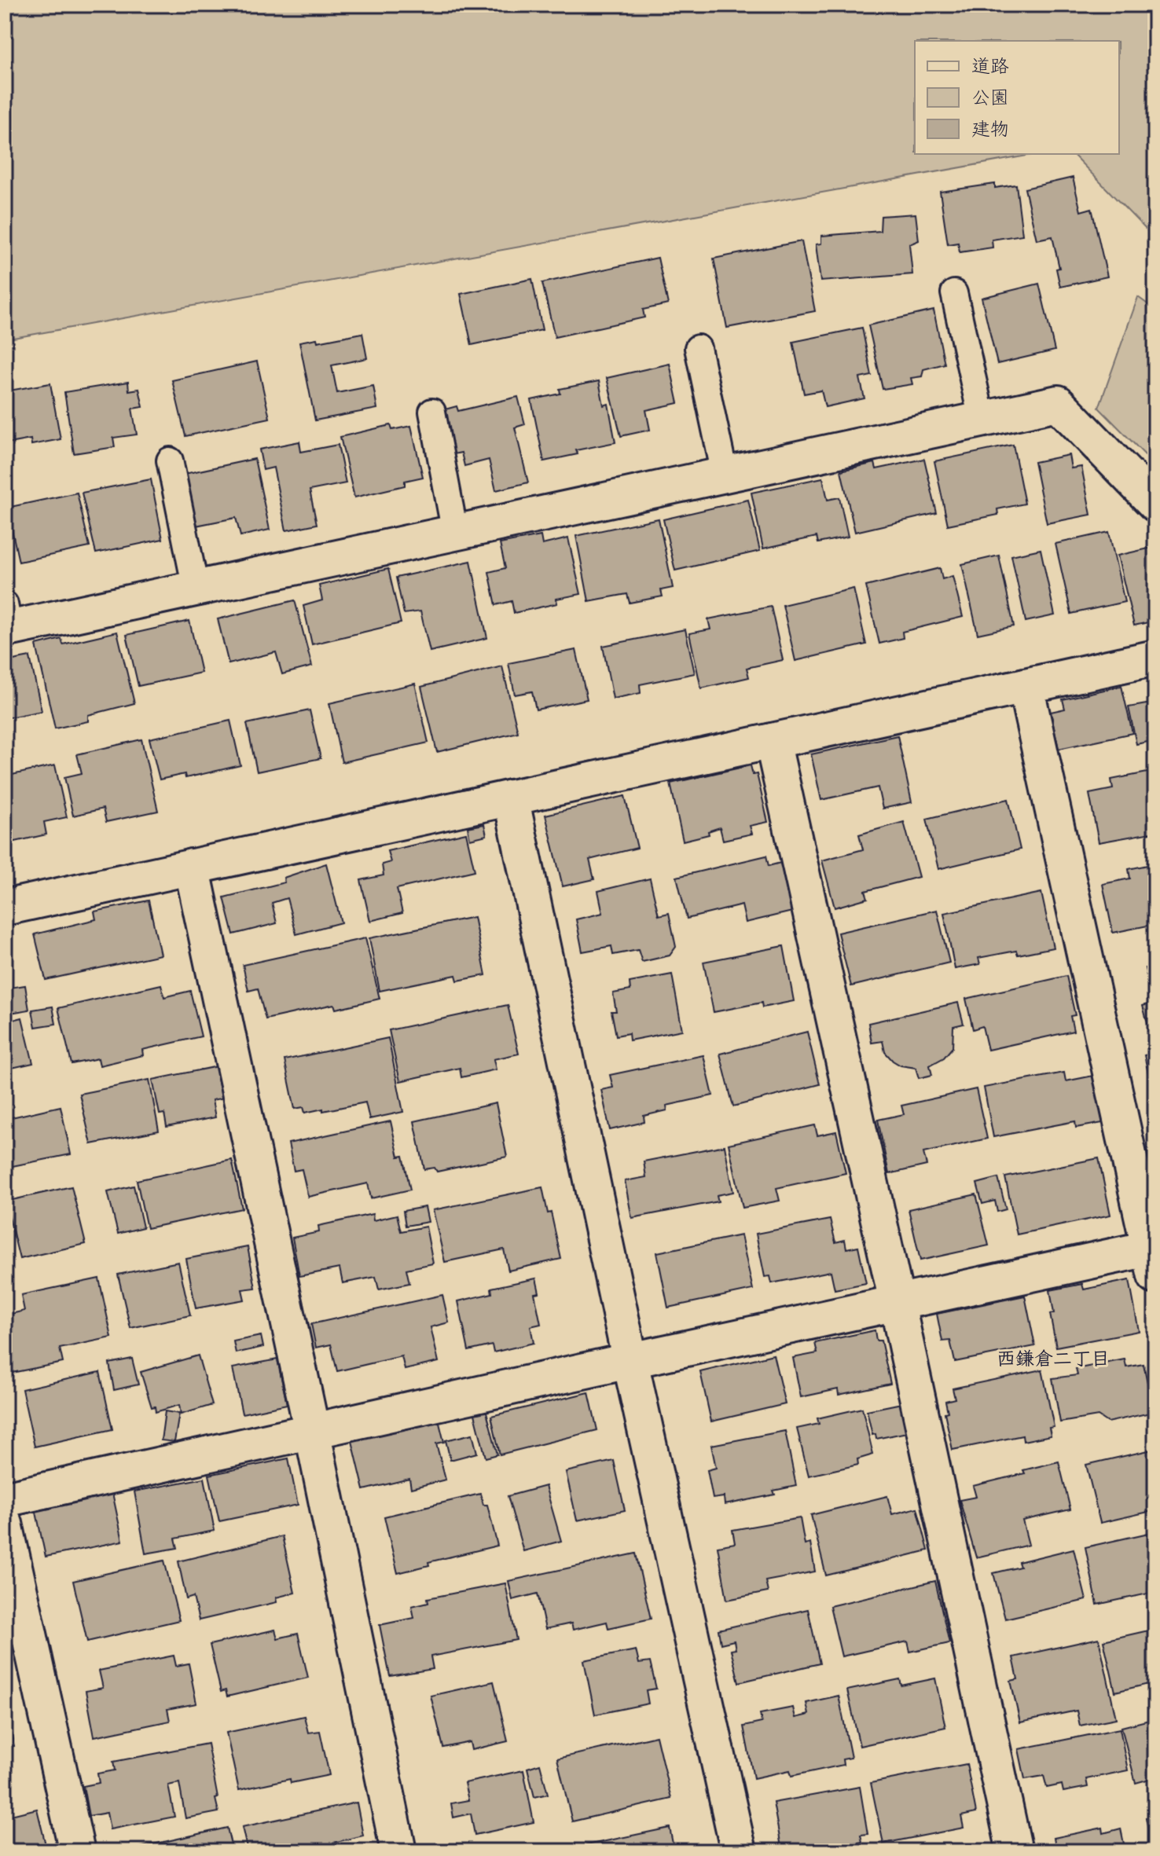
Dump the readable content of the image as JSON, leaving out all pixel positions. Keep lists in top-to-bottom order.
{
  "districts": ["西鎌倉二丁目"],
  "legend": ["道路", "公園", "建物"]
}
